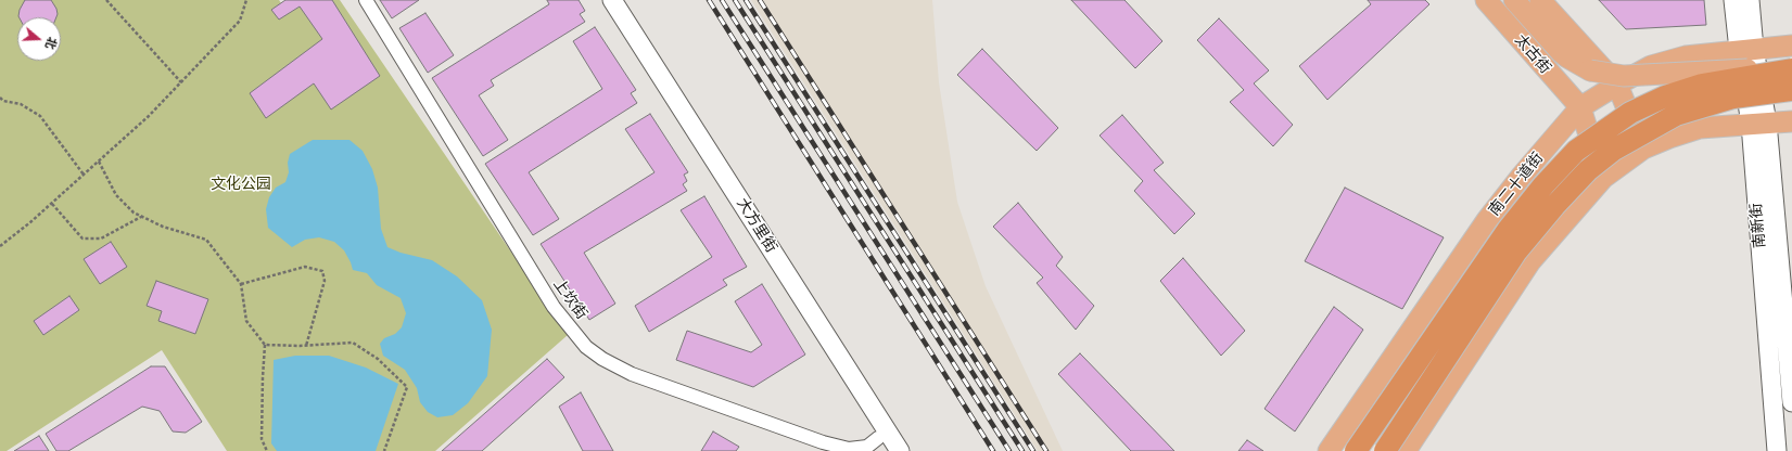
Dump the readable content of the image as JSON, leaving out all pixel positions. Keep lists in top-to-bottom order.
{
  "streets": {
    "main road": [
      "太古街",
      "南二十道街",
      "大方里街",
      "南新街"
    ],
    "street": ["上坎街"]
  },
  "crossings": [
    ["太古街", "南二十道街"],
    ["南二十道街", "南新街"],
    ["大方里街", "上坎街"]
  ],
  "parks": ["文化公园"],
  "north": "right"
}
